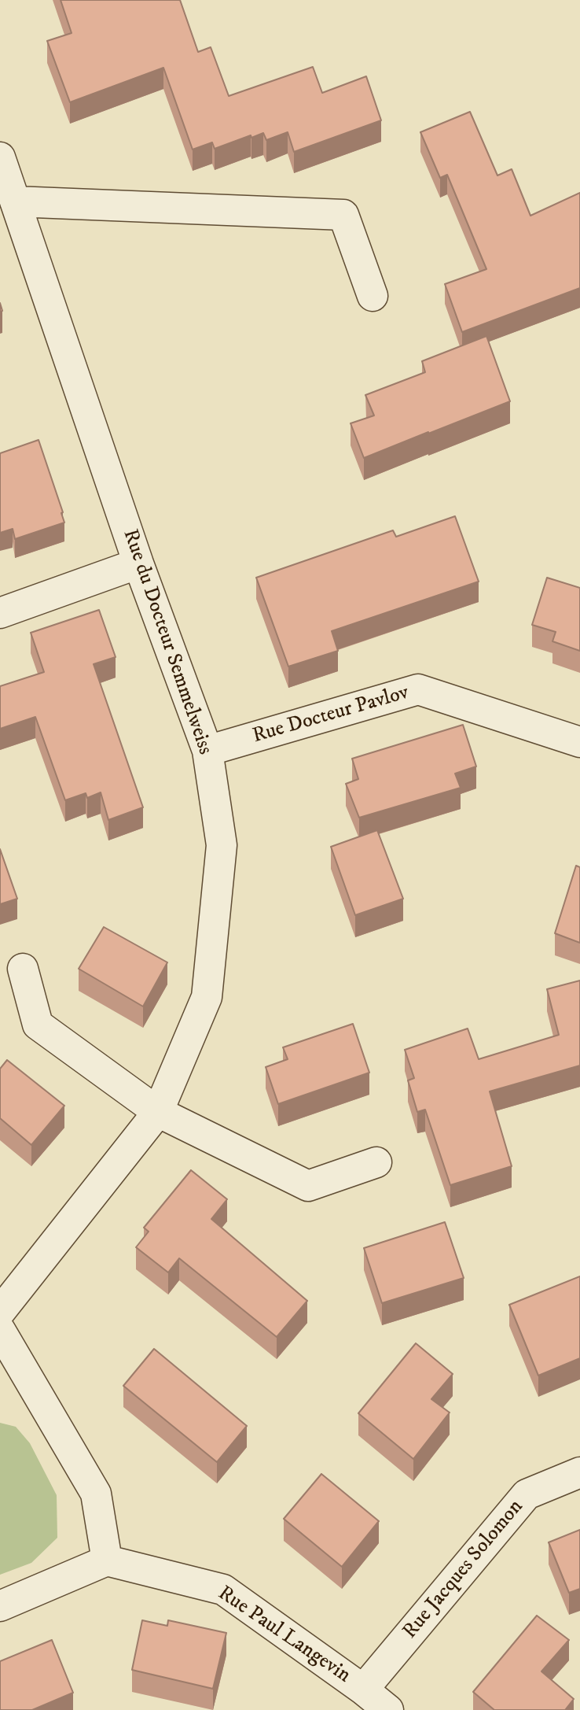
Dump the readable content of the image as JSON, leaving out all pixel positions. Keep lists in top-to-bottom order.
{
  "streets": {
    "street": [
      "Rue du Docteur Semmelweiss",
      "Rue Docteur Pavlov",
      "Rue Jacques Solomon",
      "Rue Paul Langevin"
    ]
  },
  "crossings": [
    ["Rue du Docteur Semmelweiss", "Rue Docteur Pavlov"],
    ["Rue Jacques Solomon", "Rue Paul Langevin"]
  ]
}
